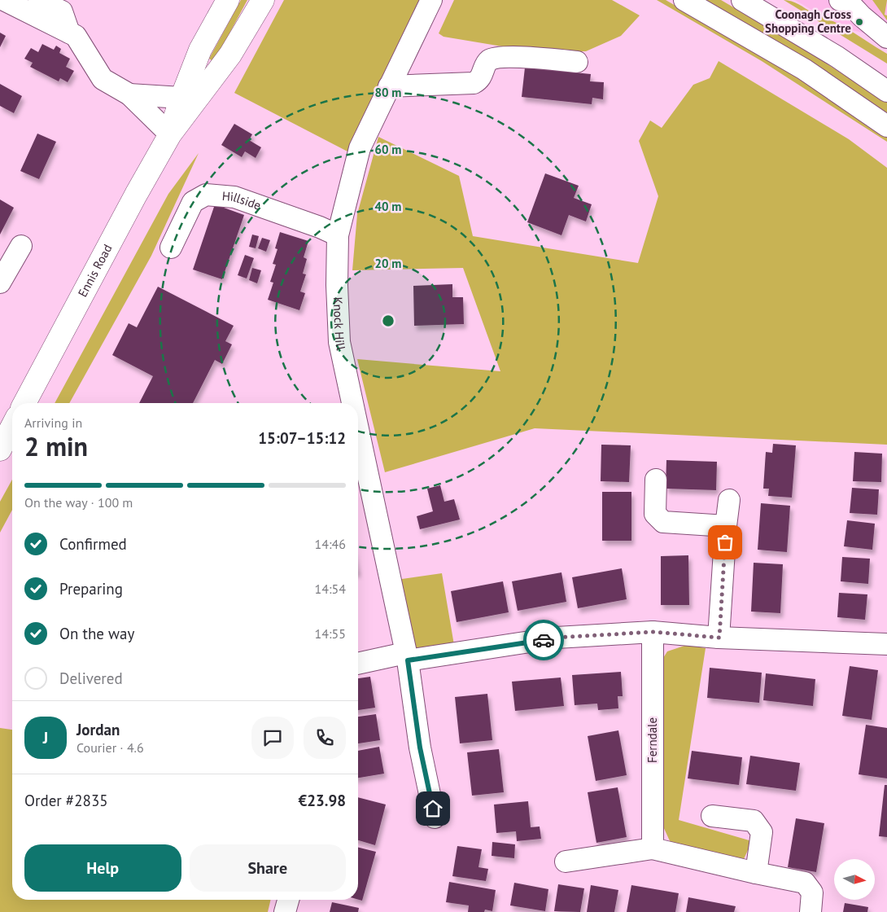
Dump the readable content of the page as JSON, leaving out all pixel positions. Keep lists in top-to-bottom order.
{
  "streets": {
    "main road": ["Ennis Road"],
    "street": ["Hillside", "Knock Hill", "Ferndale"]
  },
  "crossings": [
    ["Hillside", "Knock Hill"]
  ],
  "places": ["Coonagh Cross Shopping Centre"],
  "north": "right",
  "page": {
    "heading": ["2 min", "Arriving in", "15:07–15:12"],
    "panel": [
      "Jordan",
      "Courier · 4.6",
      "Order #2835",
      "€23.98"
    ],
    "bar": "On the way · 100 m",
    "list": [
      ["Confirmed", "14:46"],
      ["Preparing", "14:54"],
      ["On the way", "14:55"],
      "Delivered"
    ],
    "round": "J",
    "buttons": ["Help", "Share"]
  },
  "rings": [
    "80 m",
    "60 m",
    "40 m",
    "20 m"
  ]
}
